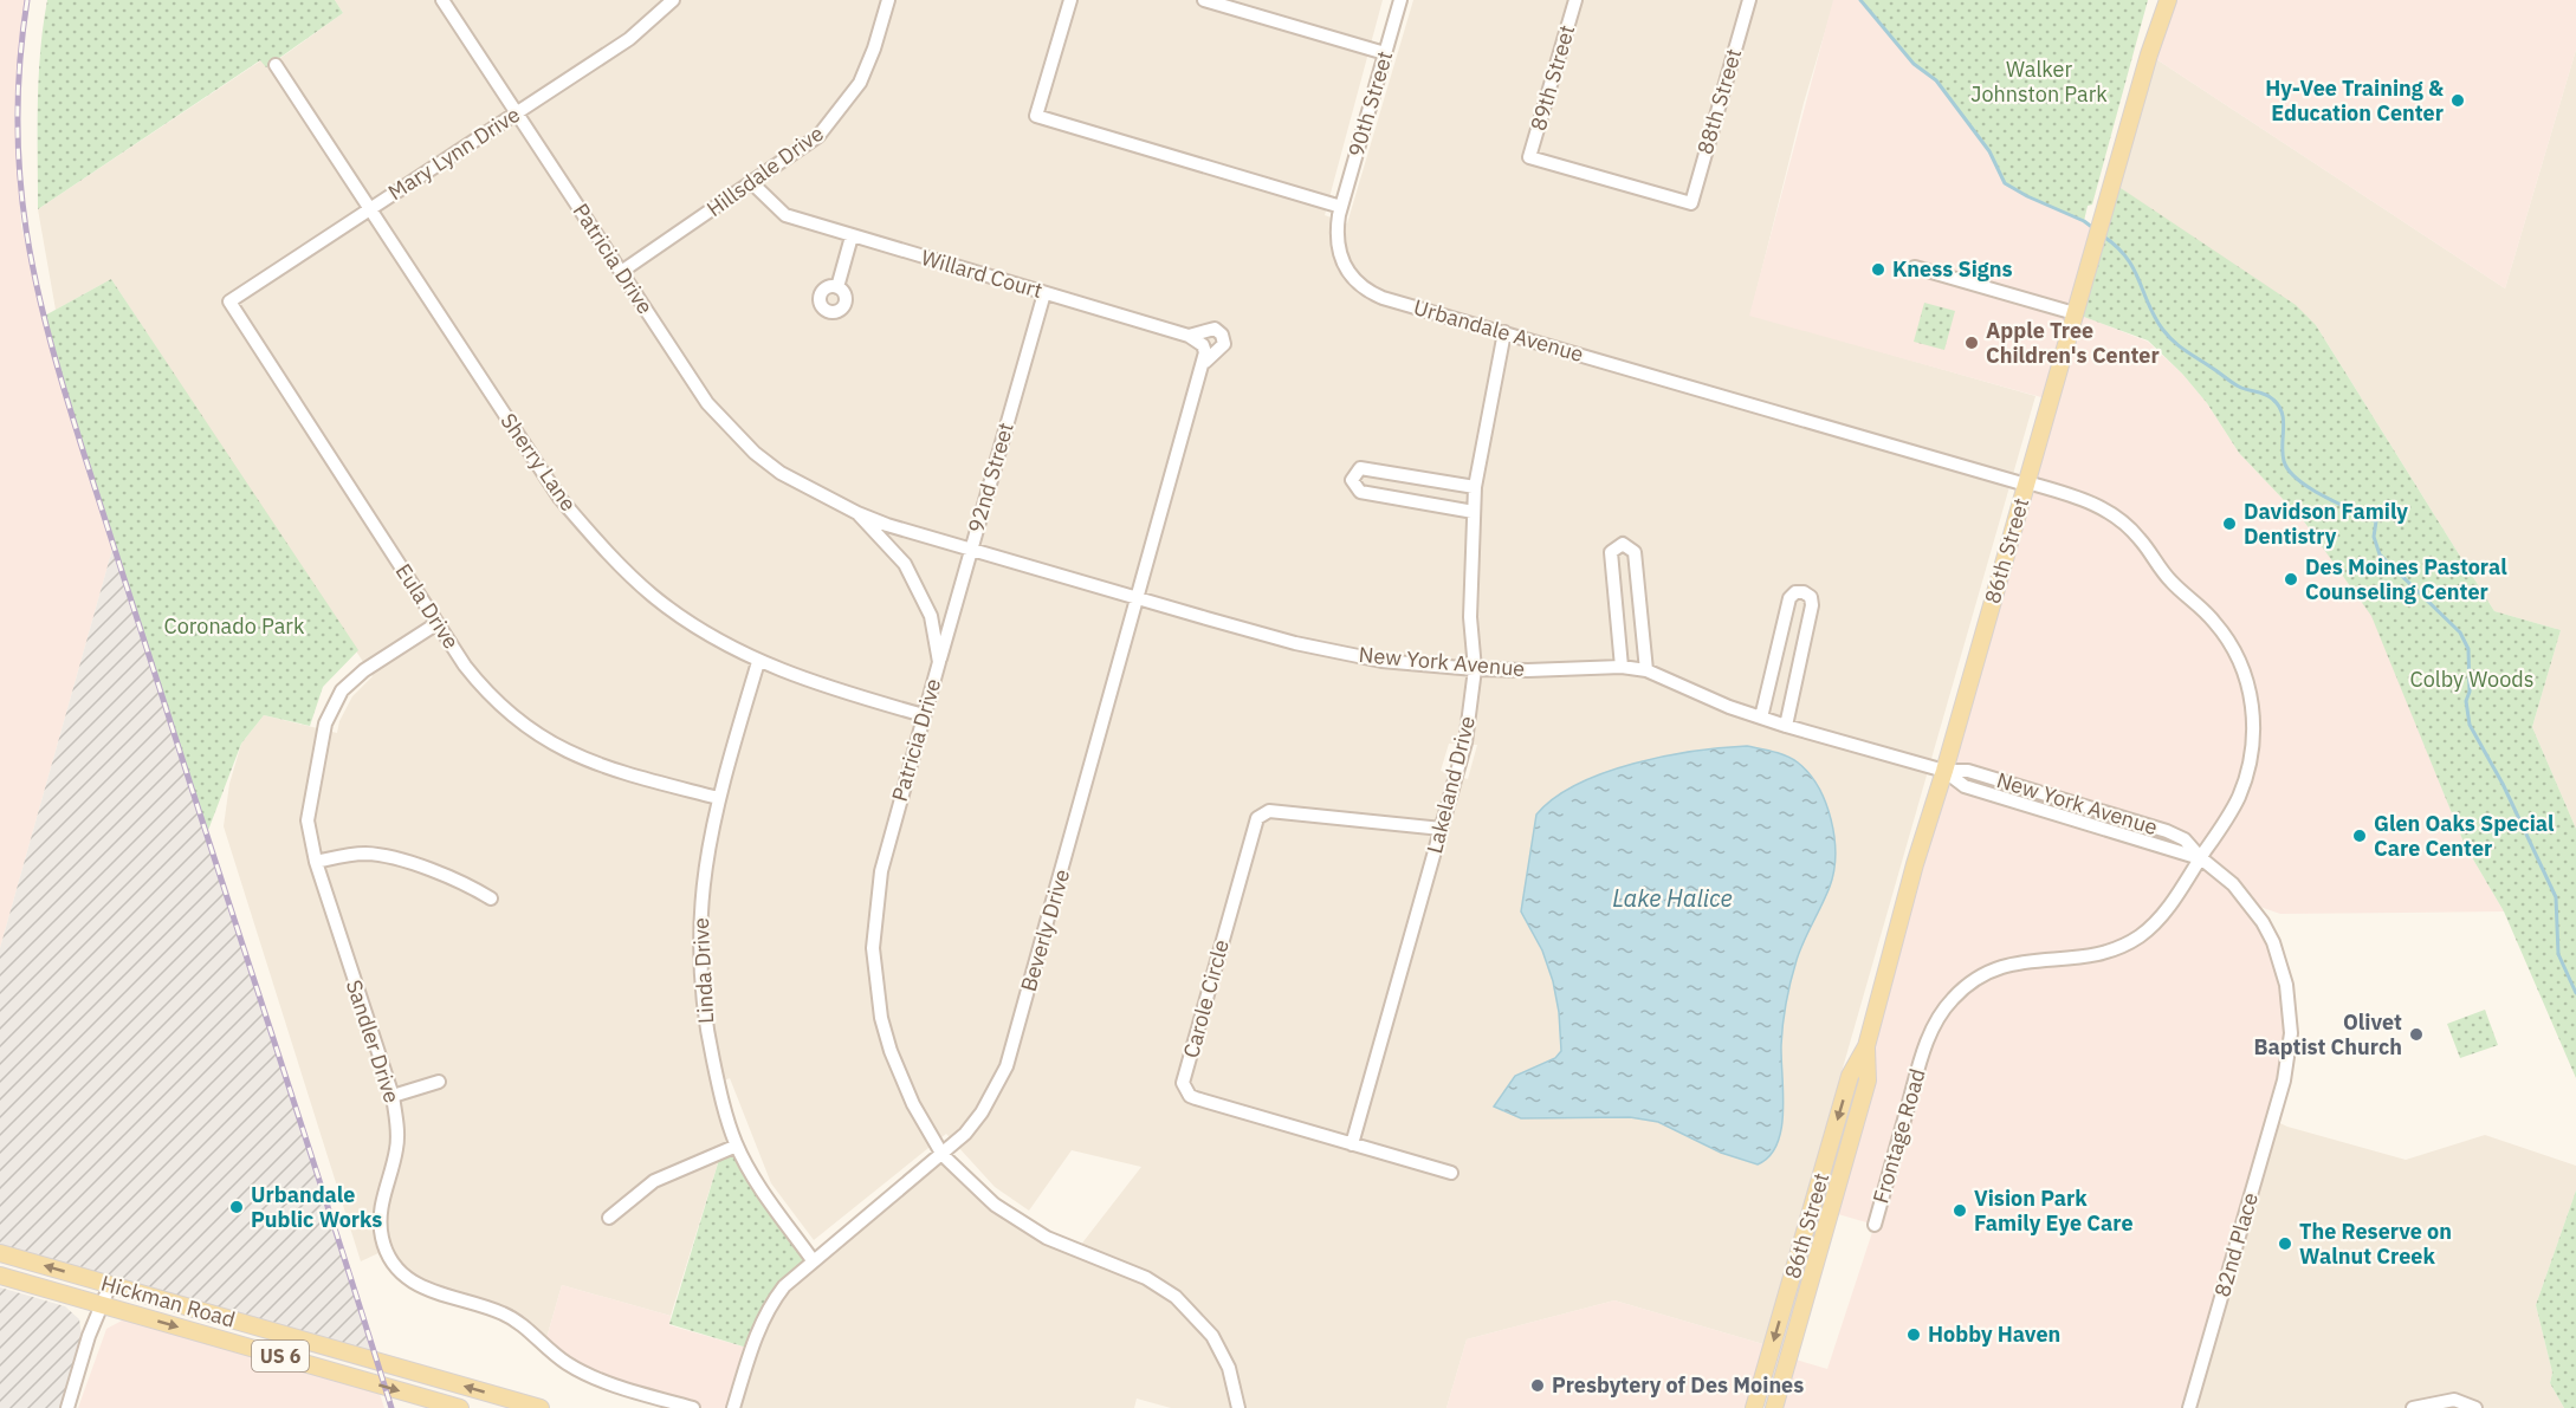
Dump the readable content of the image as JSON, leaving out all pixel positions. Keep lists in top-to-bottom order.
{
  "streets": {
    "main road": ["86th Street", "Hickman Road", "US 6"],
    "street": [
      "89th Street",
      "88th Street",
      "90th Street",
      "Mary Lynn Drive",
      "Hillsdale Drive",
      "Patricia Drive",
      "Willard Court",
      "Urbandale Avenue",
      "Sherry Lane",
      "92nd Street",
      "Eula Drive",
      "New York Avenue",
      "Lakeland Drive",
      "Beverly Drive",
      "Linda Drive",
      "Carole Circle",
      "Sandler Drive",
      "Frontage Road",
      "82nd Place"
    ]
  },
  "crossings": [
    ["89th Street", "88th Street"],
    ["90th Street", "Urbandale Avenue"],
    ["Mary Lynn Drive", "Patricia Drive"],
    ["Mary Lynn Drive", "Sherry Lane"],
    ["Mary Lynn Drive", "Eula Drive"],
    ["Hillsdale Drive", "Patricia Drive"],
    ["Hillsdale Drive", "Willard Court"],
    ["Patricia Drive", "Sherry Lane"],
    ["Patricia Drive", "92nd Street"],
    ["Patricia Drive", "New York Avenue"],
    ["Patricia Drive", "Beverly Drive"],
    ["Willard Court", "92nd Street"],
    ["Willard Court", "Beverly Drive"],
    ["Urbandale Avenue", "86th Street"],
    ["Urbandale Avenue", "New York Avenue"],
    ["Urbandale Avenue", "Lakeland Drive"],
    ["Urbandale Avenue", "Frontage Road"],
    ["Sherry Lane", "Linda Drive"],
    ["92nd Street", "New York Avenue"],
    ["86th Street", "New York Avenue"],
    ["Eula Drive", "Linda Drive"],
    ["Eula Drive", "Sandler Drive"],
    ["New York Avenue", "Lakeland Drive"],
    ["New York Avenue", "Beverly Drive"],
    ["New York Avenue", "Frontage Road"],
    ["New York Avenue", "82nd Place"],
    ["Lakeland Drive", "Carole Circle"],
    ["Beverly Drive", "Linda Drive"]
  ],
  "water": ["Lake Halice"],
  "parks": ["Walker Johnston Park", "Coronado Park", "Colby Woods"],
  "places": [
    "Hy-Vee Training & Education Center",
    "Kness Signs",
    "Apple Tree Children's Center",
    "Davidson Family Dentistry",
    "Des Moines Pastoral Counseling Center",
    "Glen Oaks Special Care Center",
    "Olivet Baptist Church",
    "Urbandale Public Works",
    "Vision Park Family Eye Care",
    "The Reserve on Walnut Creek",
    "Hobby Haven",
    "Presbytery of Des Moines"
  ]
}
